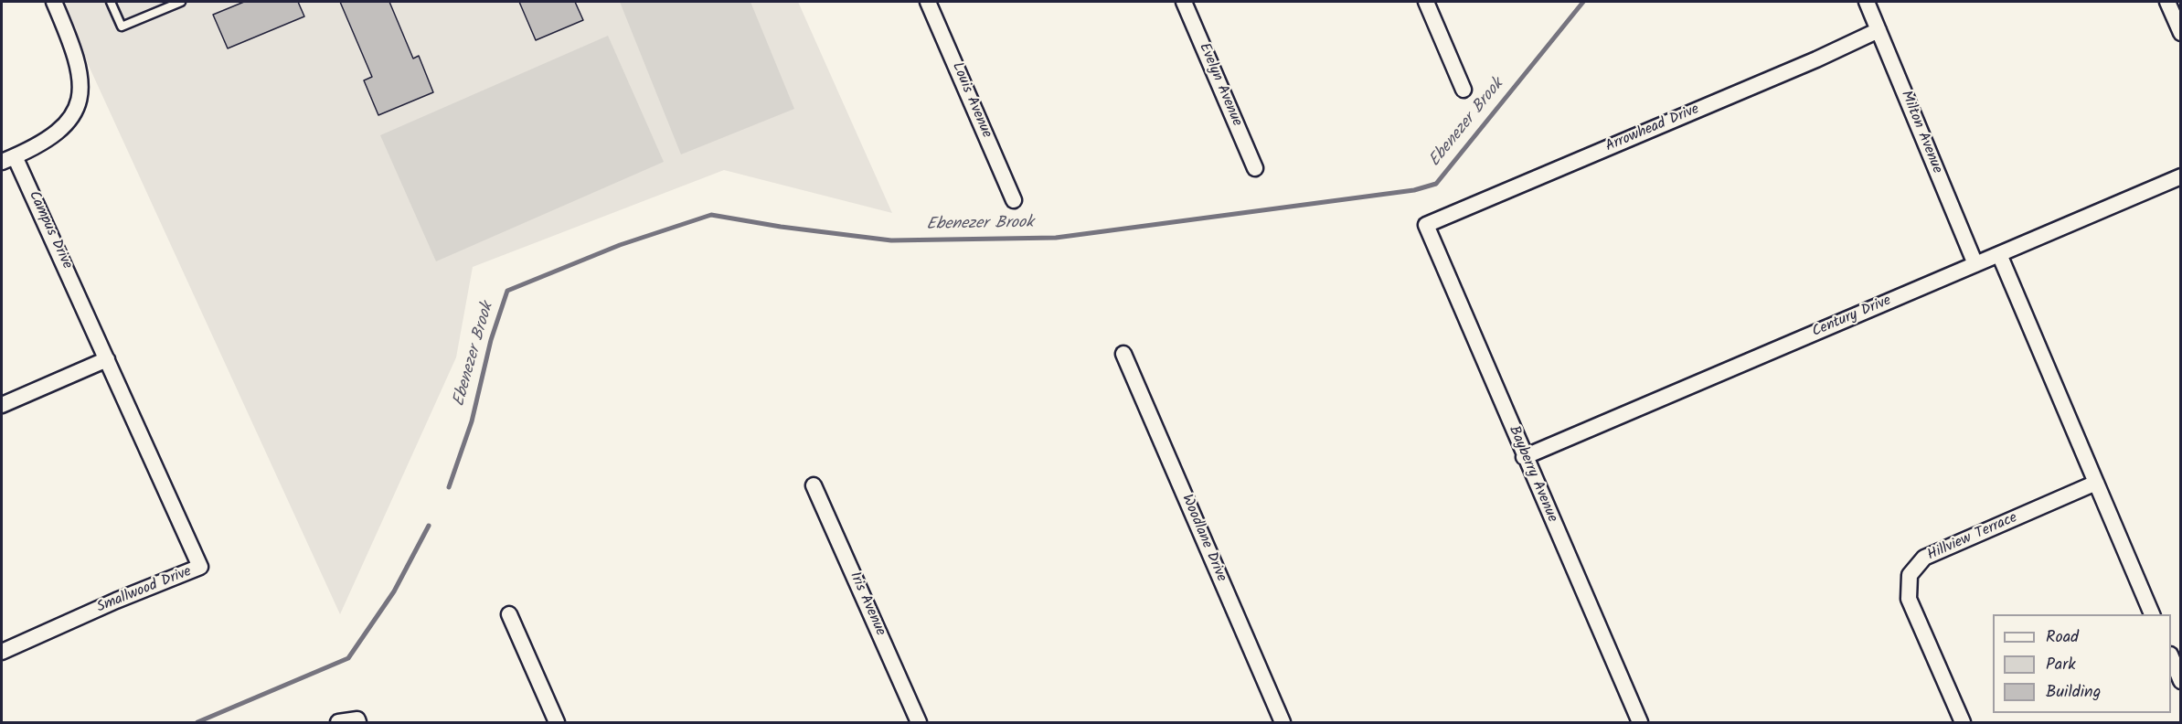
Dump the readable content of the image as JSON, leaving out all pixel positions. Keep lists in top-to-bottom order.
{
  "streets": {
    "street": [
      "Evelyn Avenue",
      "Louis Avenue",
      "Arrowhead Drive",
      "Milton Avenue",
      "Campus Drive",
      "Century Drive",
      "Bayberry Avenue",
      "Hillview Terrace",
      "Woodlane Drive",
      "Smallwood Drive",
      "Iris Avenue"
    ]
  },
  "crossings": [
    ["Arrowhead Drive", "Milton Avenue"],
    ["Arrowhead Drive", "Bayberry Avenue"],
    ["Milton Avenue", "Century Drive"],
    ["Campus Drive", "Smallwood Drive"],
    ["Century Drive", "Bayberry Avenue"]
  ],
  "water": ["Ebenezer Brook"],
  "legend": ["Road", "Park", "Building"]
}
